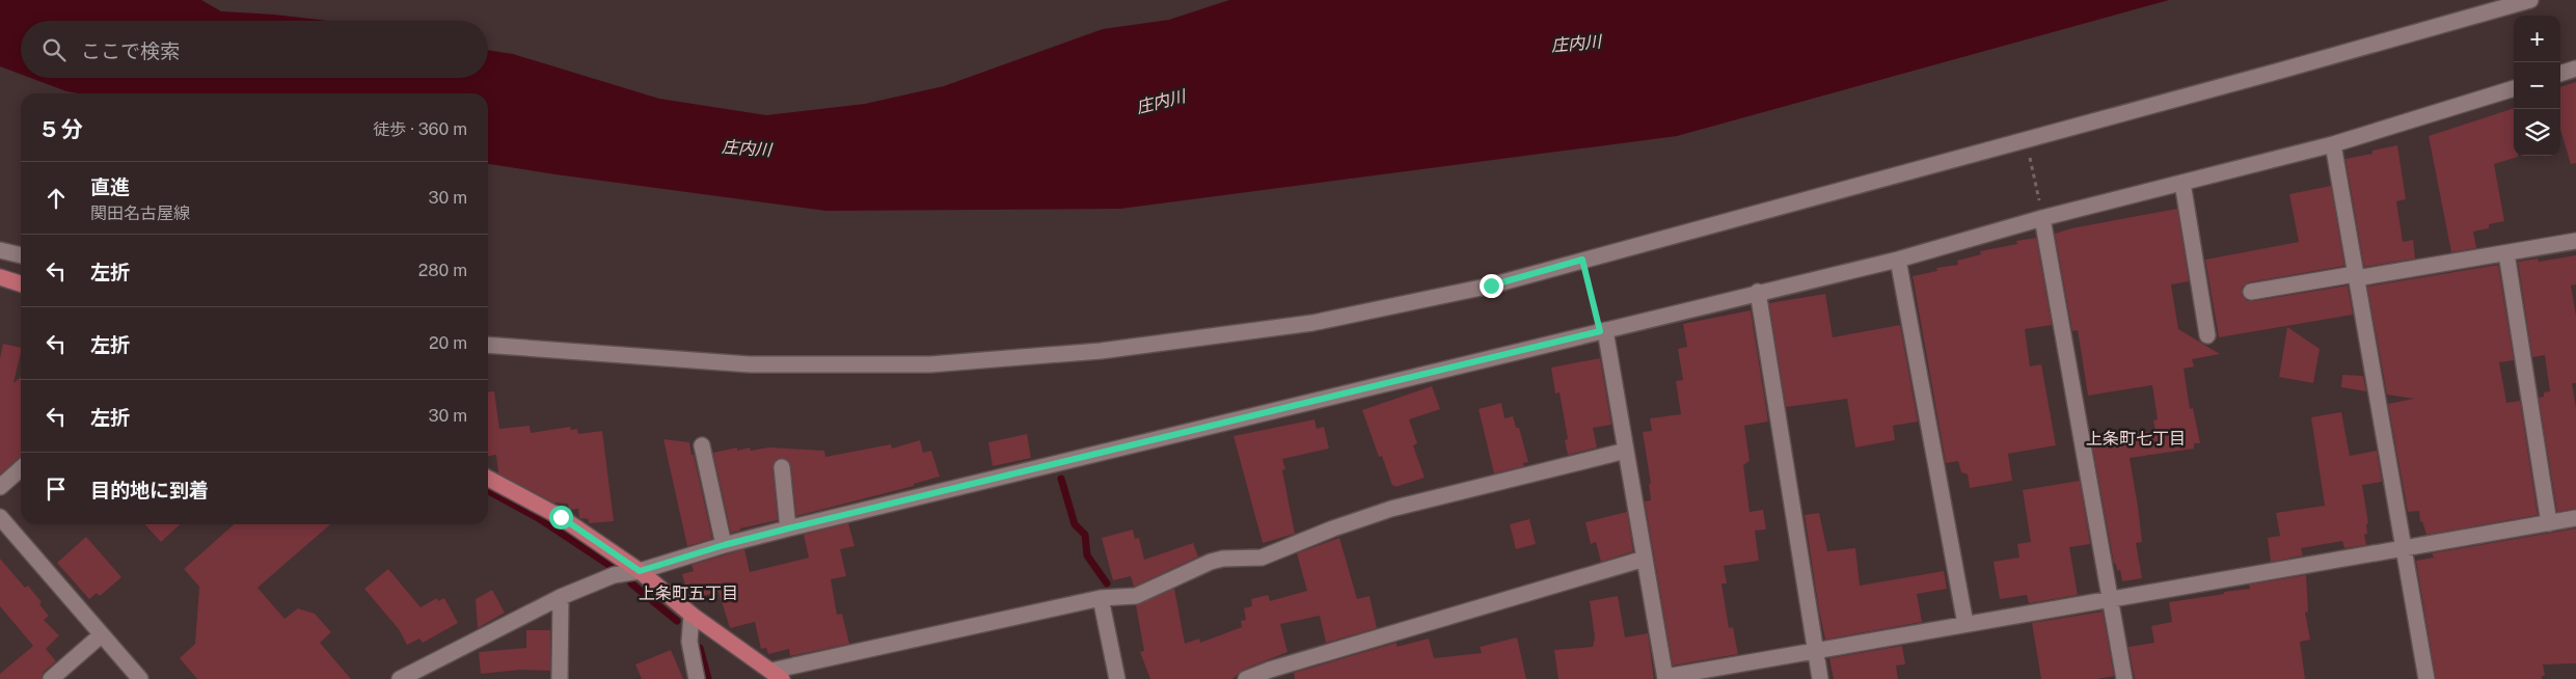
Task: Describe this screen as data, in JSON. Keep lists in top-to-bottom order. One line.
{"districts":["上条町七丁目","上条町五丁目"],"water":["庄内川"],"page":{"map_buttons":["+","−"],"search":"ここで検索","heading":["5 分","徒歩 · 360 m"],"list":[["直進","関田名古屋線","30 m"],["左折","280 m"],["左折","20 m"],["左折","30 m"],"目的地に到着"]}}
